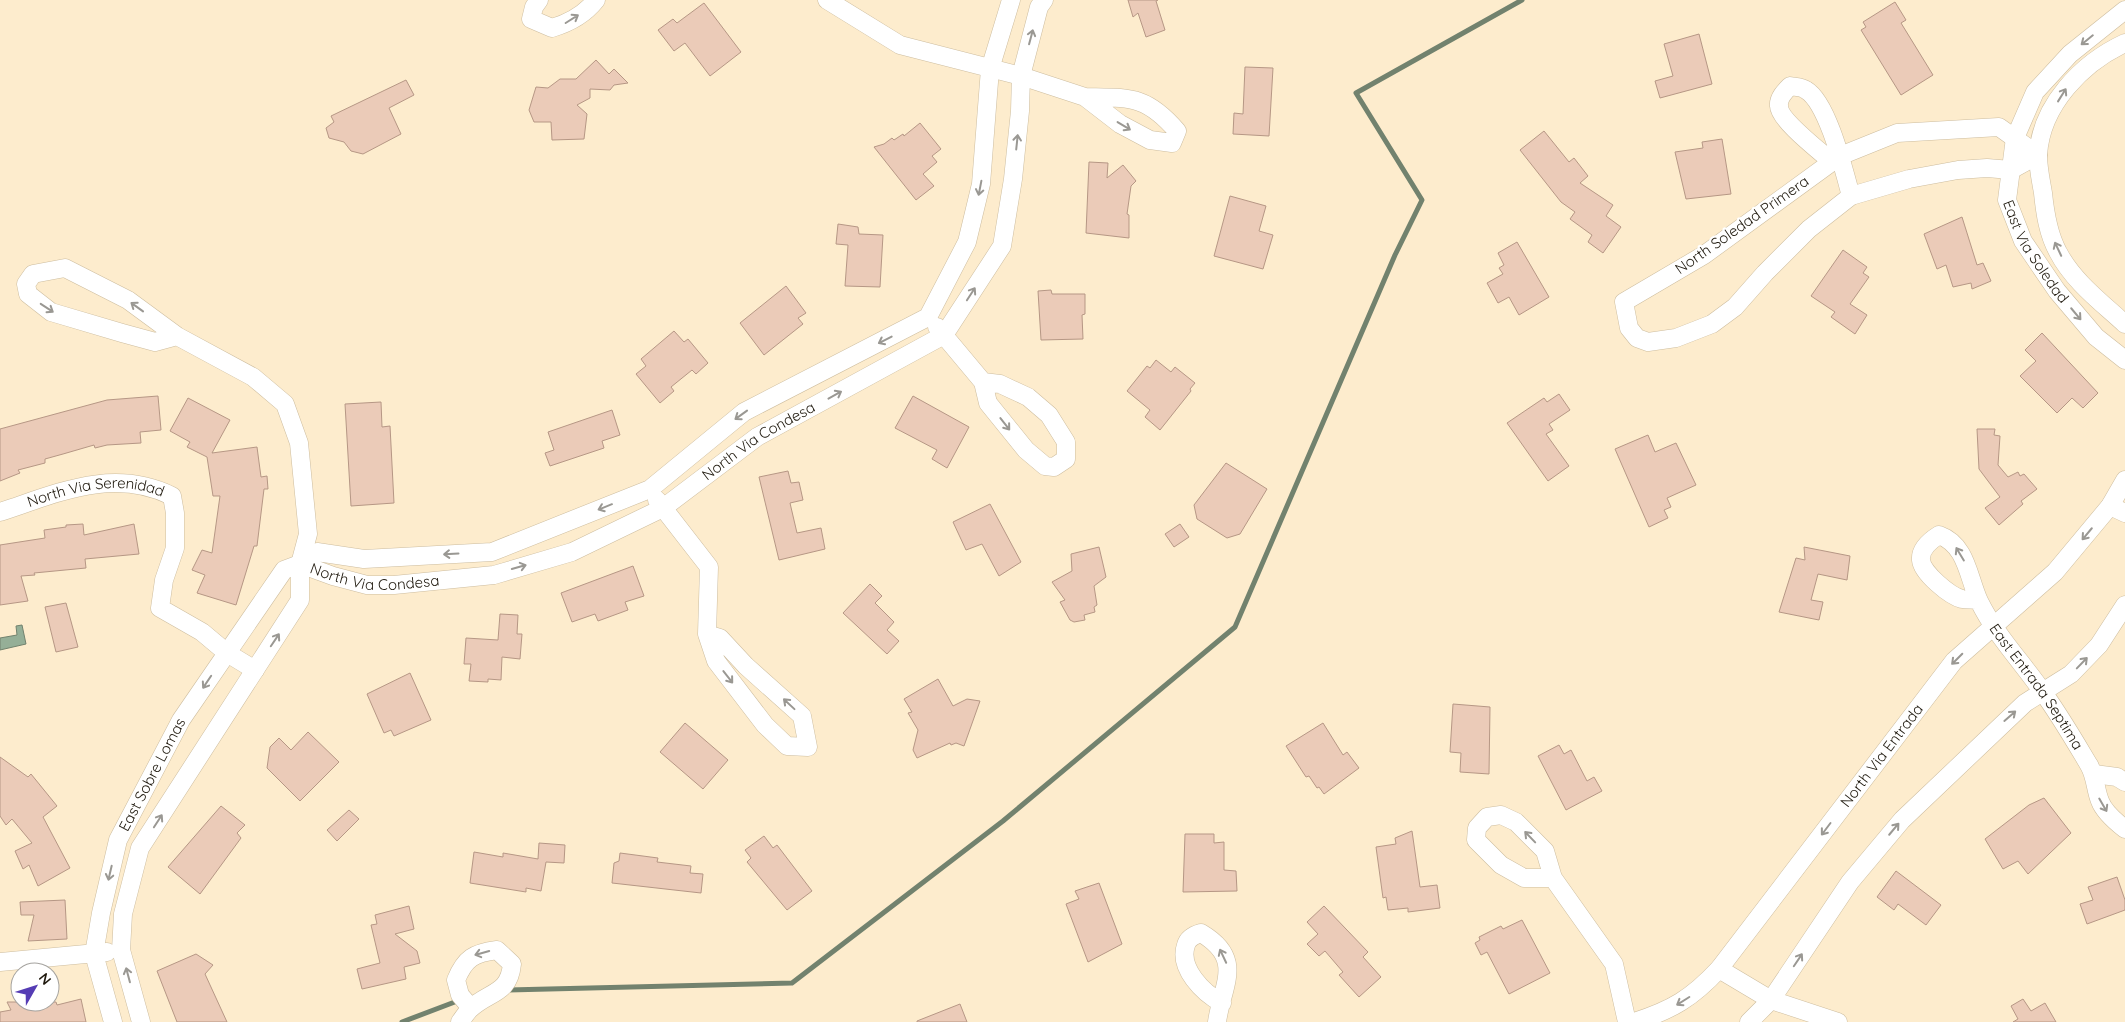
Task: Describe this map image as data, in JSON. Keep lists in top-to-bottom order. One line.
{"streets":{"street":["North Soledad Primera","East Via Soledad","North Via Condesa","North Via Serenidad","East Entrada Septima","North Via Entrada","East Sobre Lomas"]},"crossings":[["North Soledad Primera","East Via Soledad"],["North Via Condesa","East Sobre Lomas"],["North Via Serenidad","East Sobre Lomas"],["East Entrada Septima","North Via Entrada"]],"north":"top right"}
